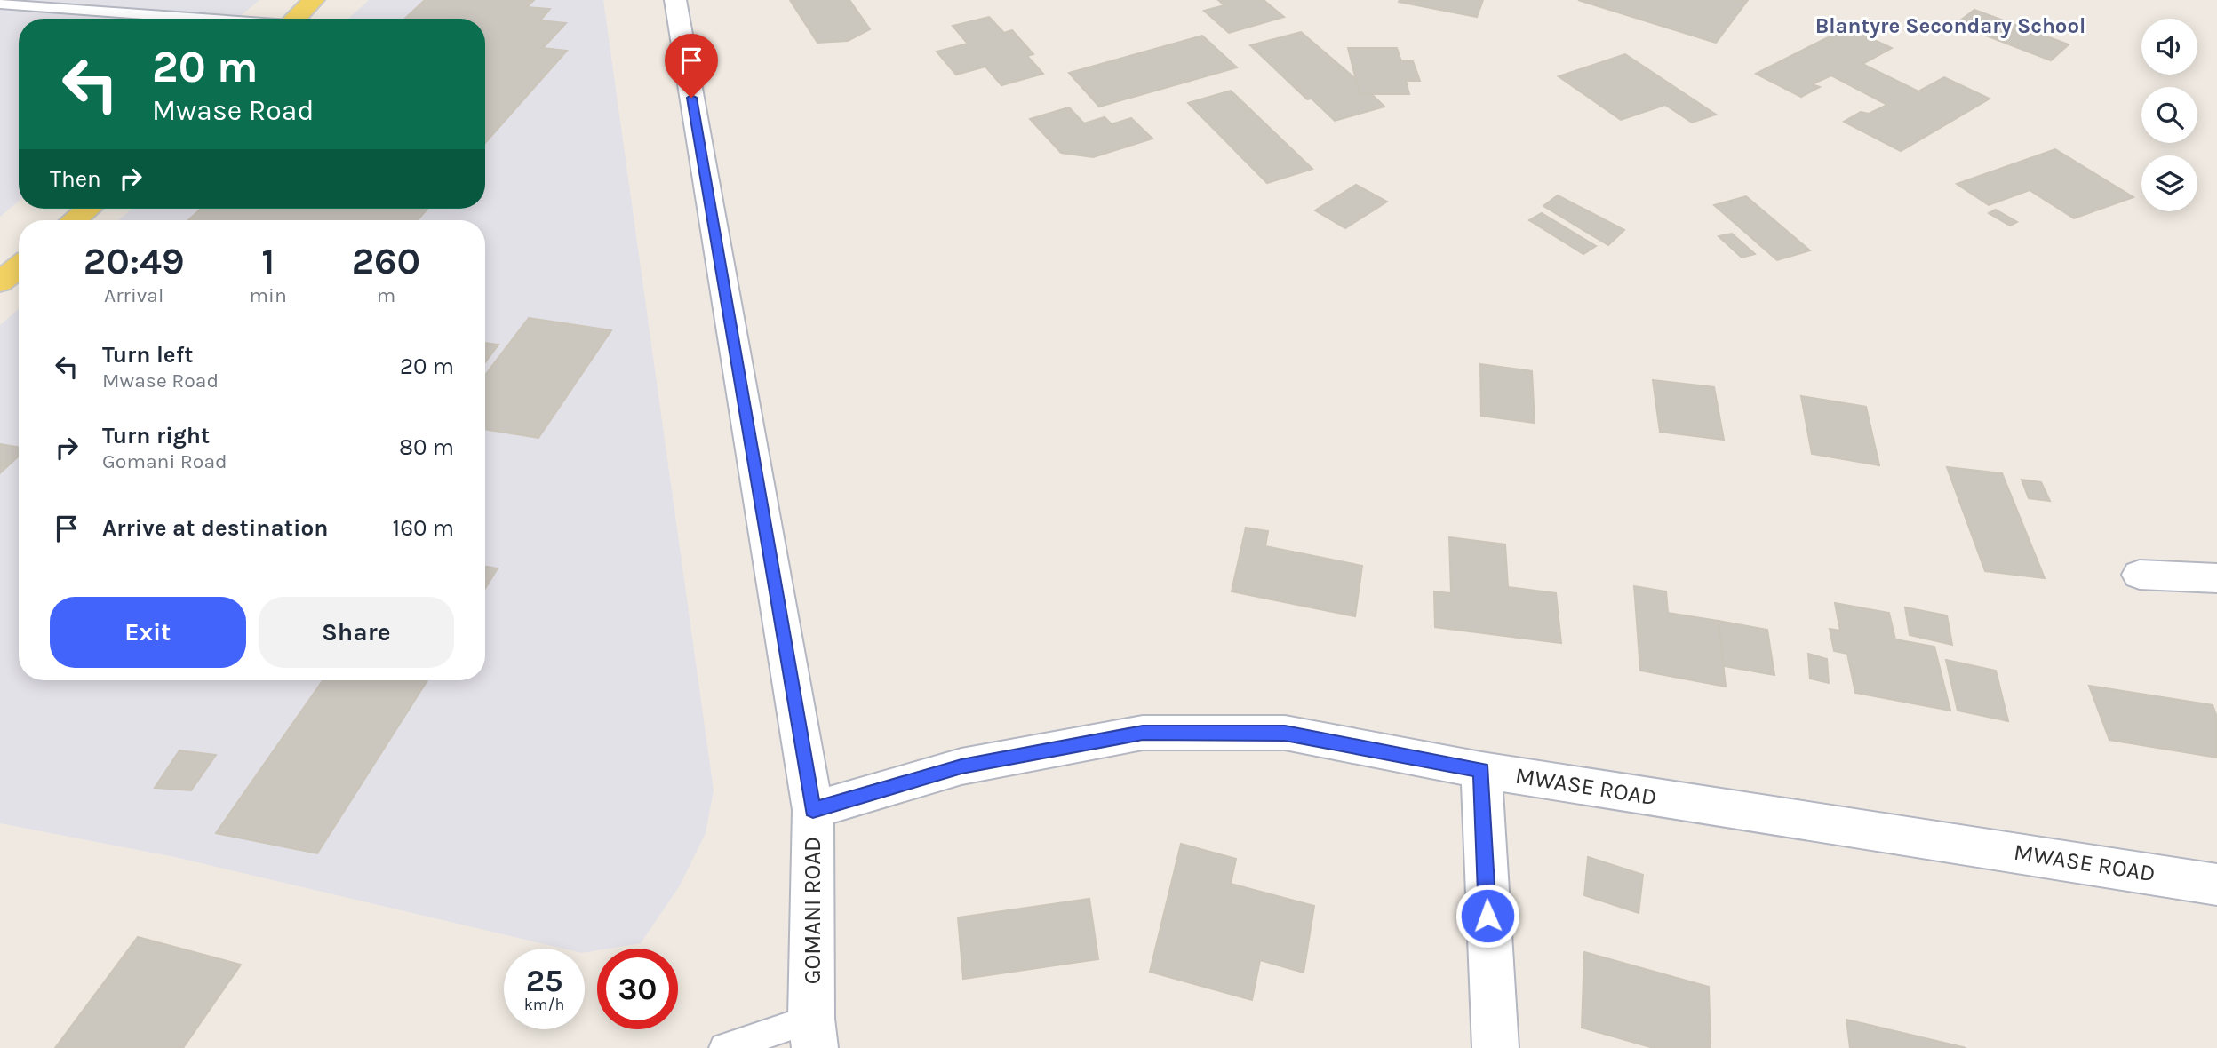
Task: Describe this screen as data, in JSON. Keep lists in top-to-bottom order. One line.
{"streets":{"street":["MWASE ROAD","GOMANI ROAD"]},"crossings":[["MWASE ROAD","GOMANI ROAD"]],"districts":["Blantyre Secondary School"],"page":{"turn":["20 m","Mwase Road"],"then":"Then","eta":["20:49","Arrival","1","min","260","m"],"list":[{"name":"Turn left","note":"Mwase Road","value":"20 m"},{"name":"Turn right","note":"Gomani Road","value":"80 m"},{"name":"Arrive at destination","value":"160 m"}],"buttons":["Exit","Share"],"speed":"25 km/h","limit":"30"}}
